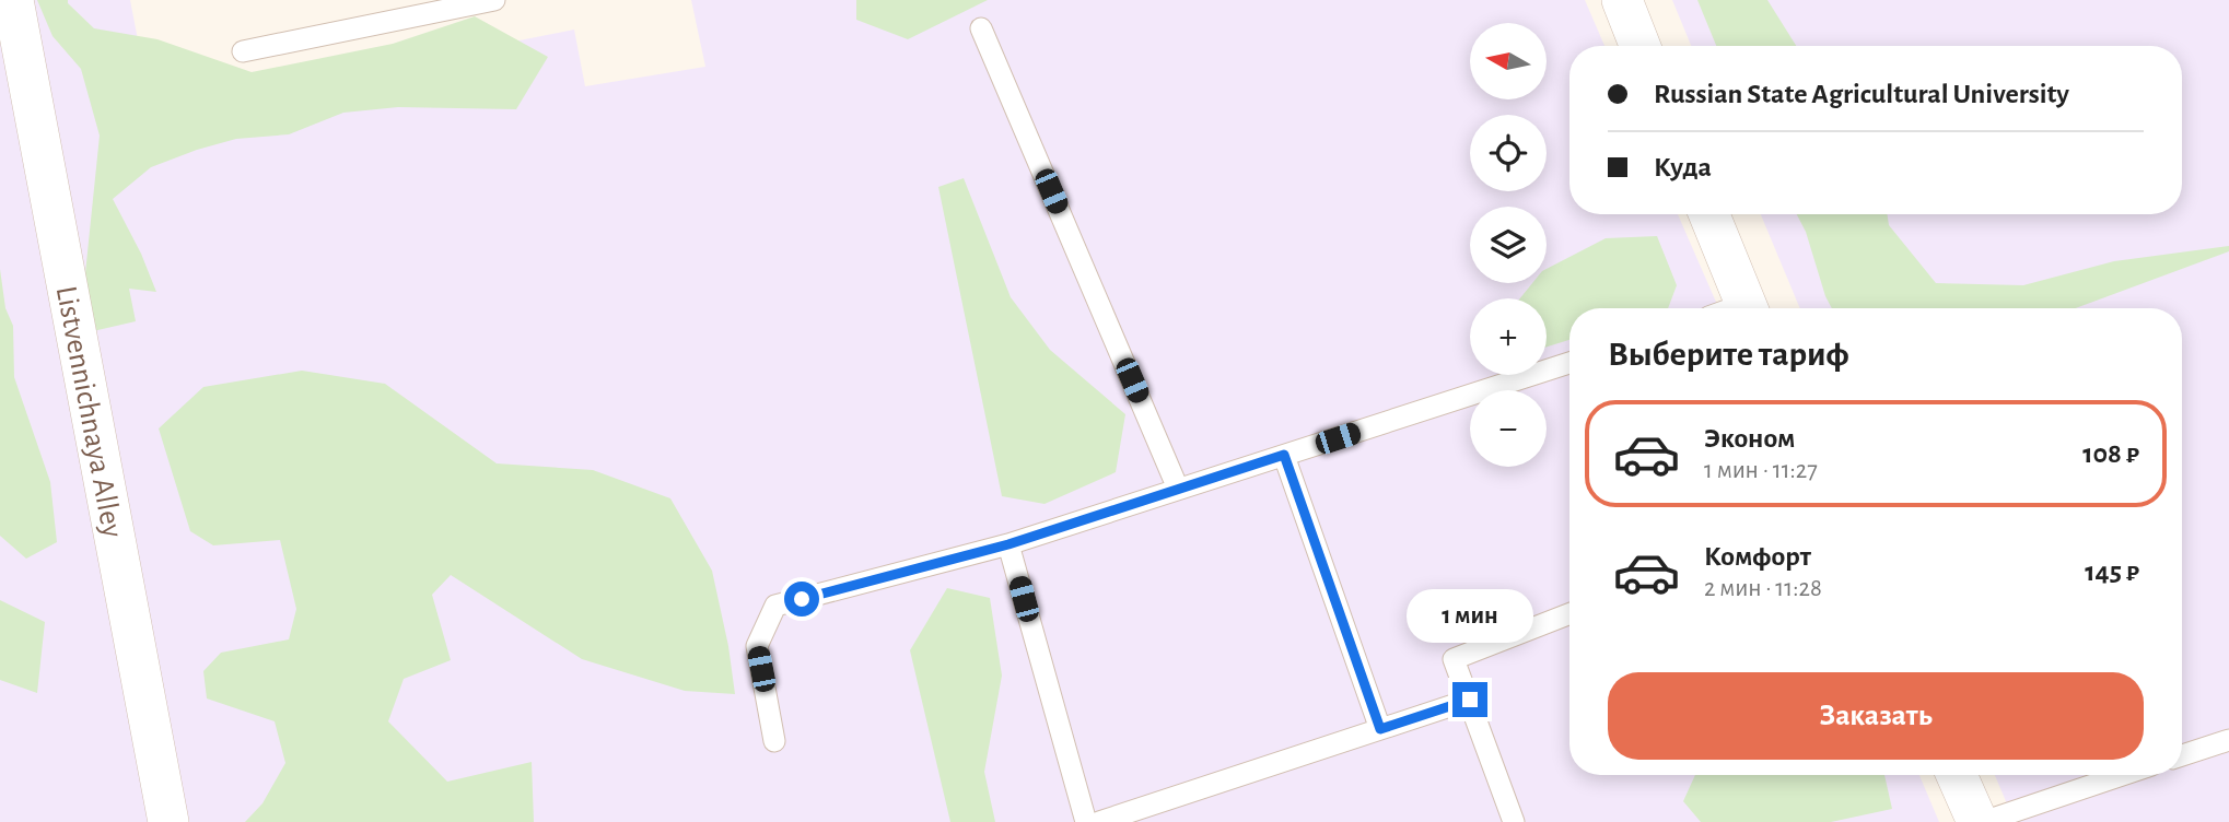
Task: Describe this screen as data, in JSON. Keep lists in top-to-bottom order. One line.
{"streets":{"street":["Listvennichnaya Alley"]},"north":"left","page":{"map_buttons":["+","−"],"banner":["Russian State Agricultural University","Куда"],"heading":"Выберите тариф","list":[{"name":"Эконом","note":"1 мин · 11:27","value":"108 ₽"},{"name":"Комфорт","note":"2 мин · 11:28","value":"145 ₽"}],"bubble":"1 мин","buttons":"Заказать"}}
